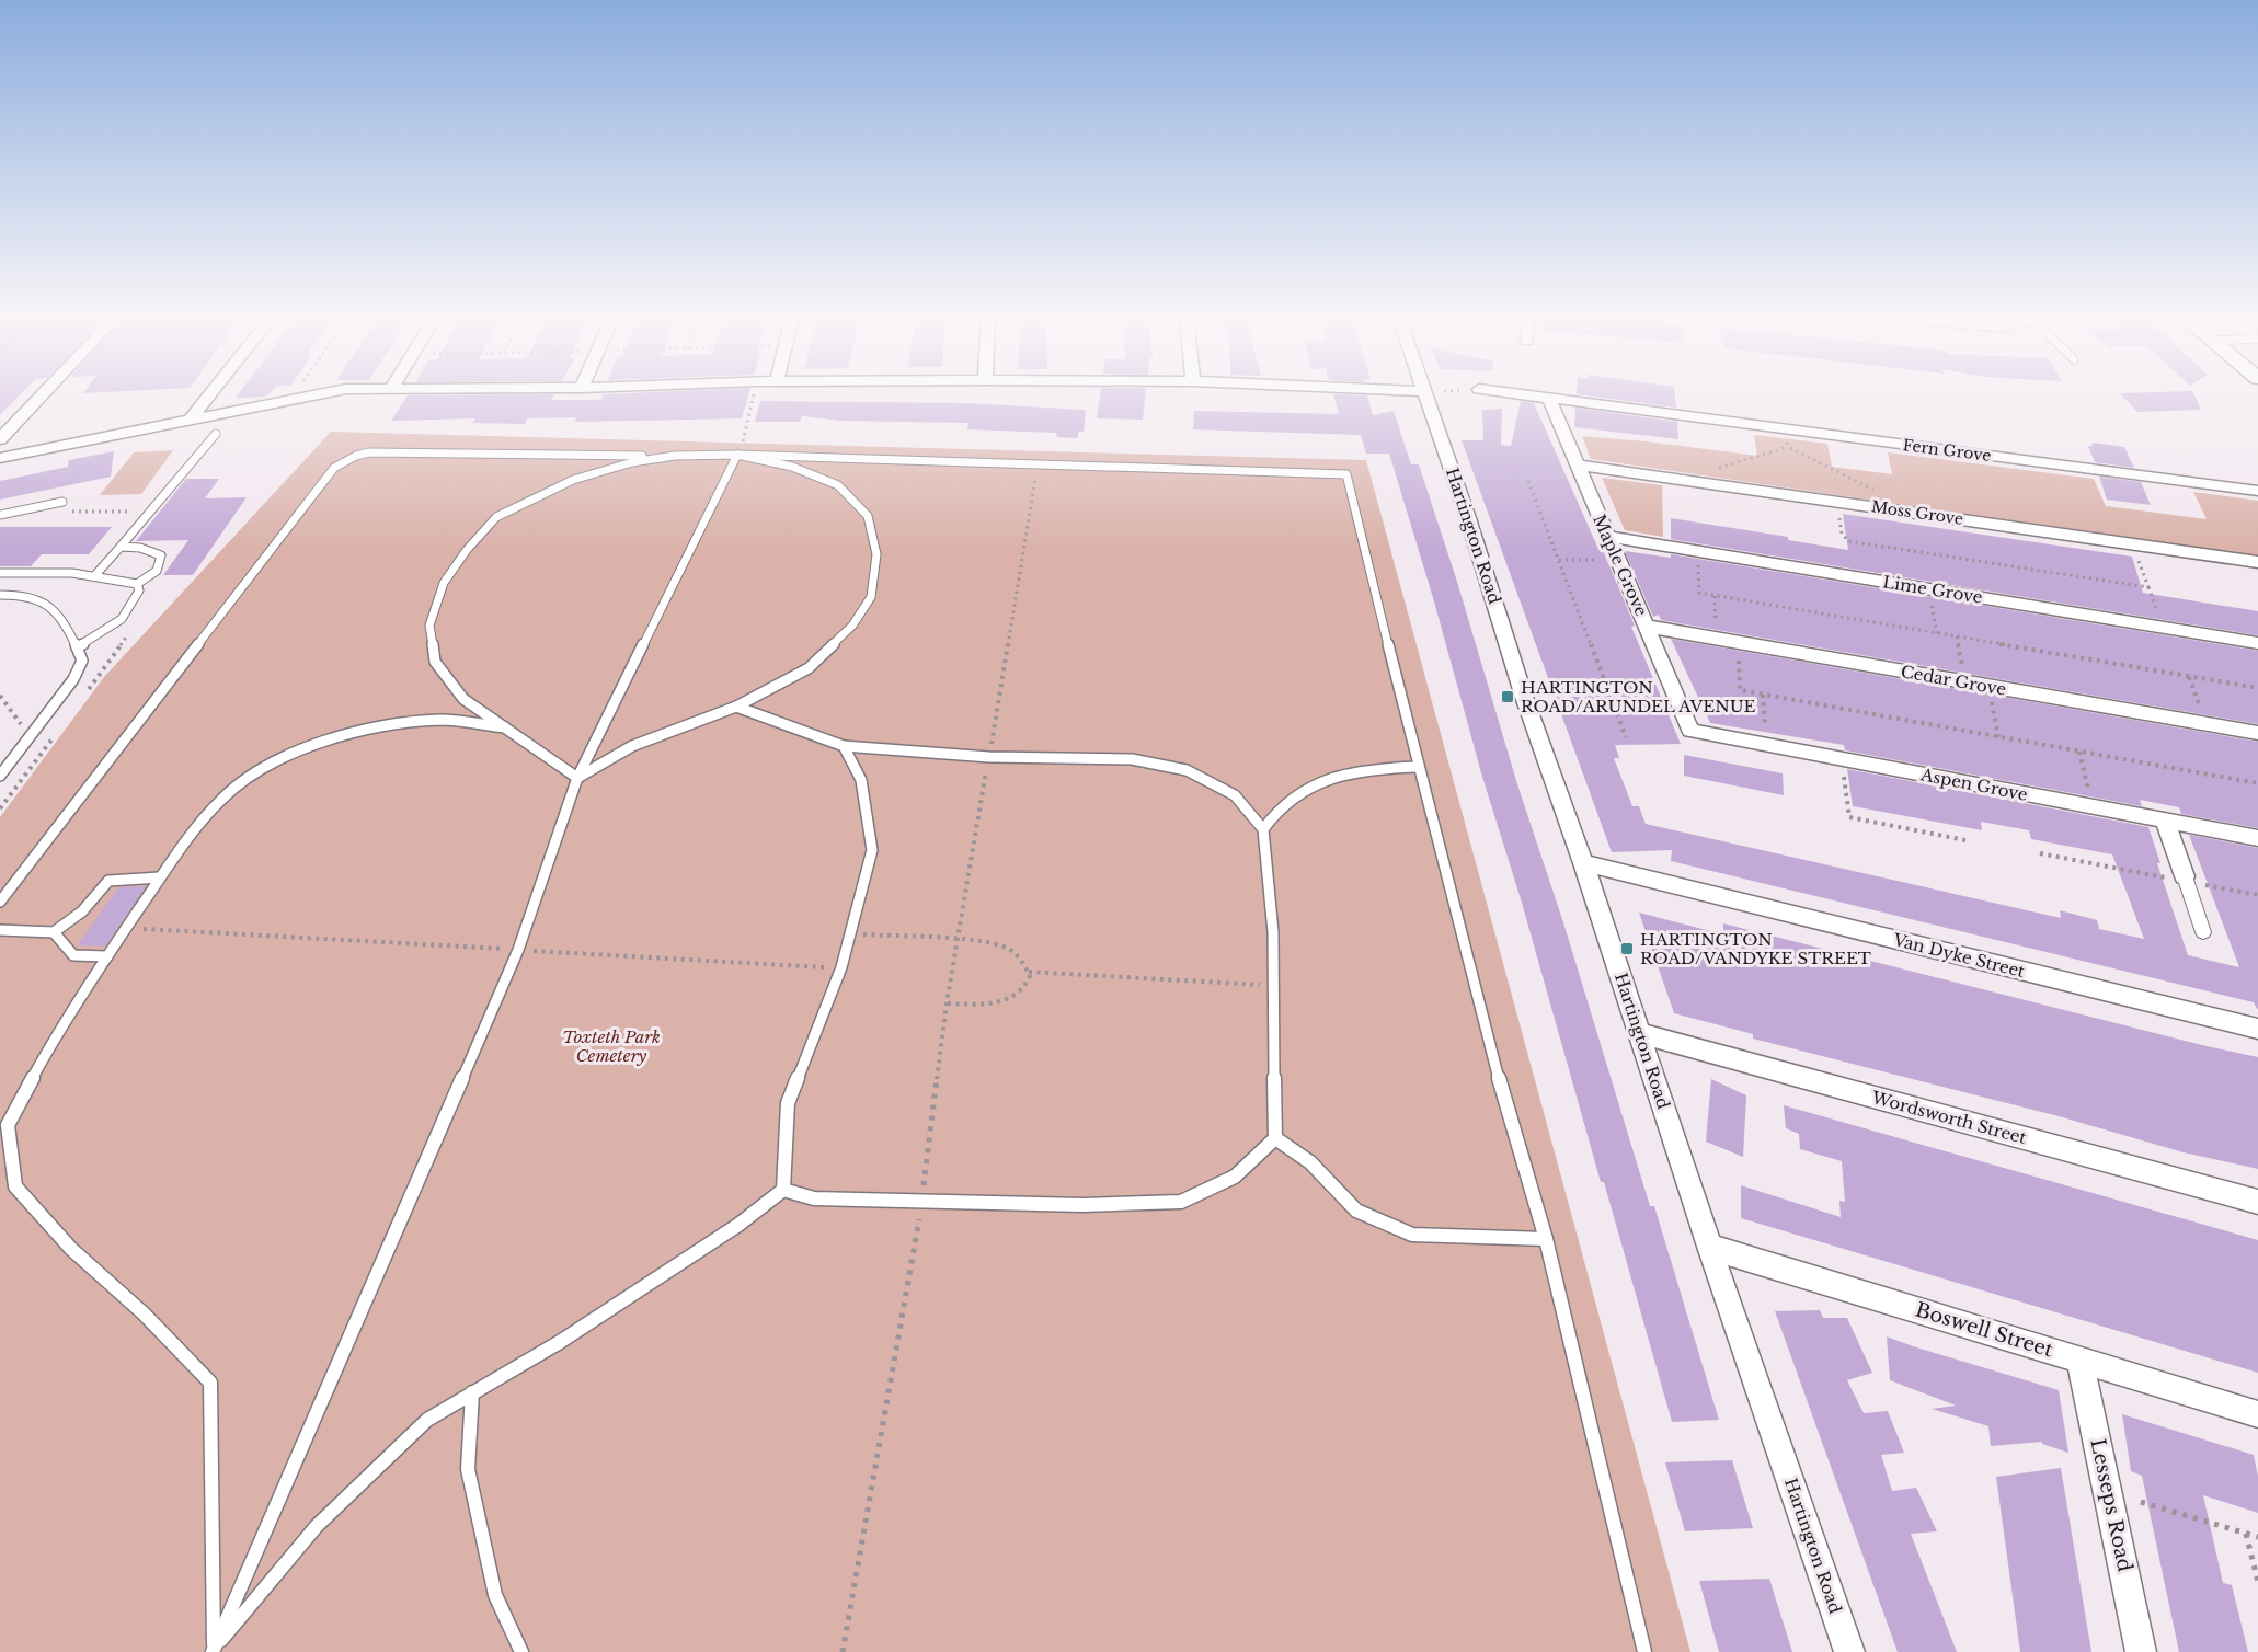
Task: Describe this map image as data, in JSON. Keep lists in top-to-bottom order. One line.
{"streets":{"street":["Fern Grove","Moss Grove","Hartington Road","Maple Grove","Lime Grove","Cedar Grove","Aspen Grove","Van Dyke Street","Wordsworth Street","Boswell Street","Lesseps Road"]},"crossings":[["Fern Grove","Maple Grove"],["Moss Grove","Maple Grove"],["Hartington Road","Van Dyke Street"],["Hartington Road","Wordsworth Street"],["Hartington Road","Boswell Street"],["Maple Grove","Lime Grove"],["Maple Grove","Cedar Grove"],["Maple Grove","Aspen Grove"],["Boswell Street","Lesseps Road"]],"parks":["Toxteth Park Cemetery"],"places":{"transit":["HARTINGTON ROAD/ARUNDEL AVENUE","HARTINGTON ROAD/VANDYKE STREET"]}}
